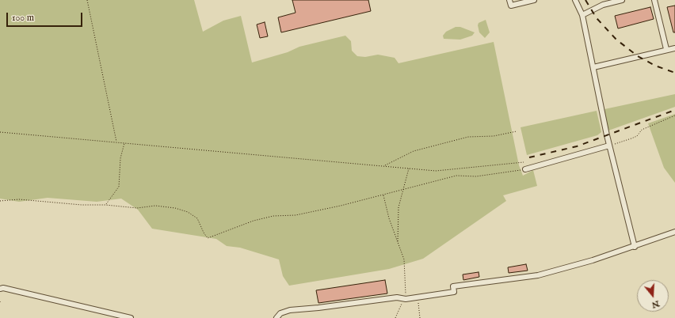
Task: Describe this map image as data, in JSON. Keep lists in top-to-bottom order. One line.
{"scale_bar":"100 m","north":"bottom"}
